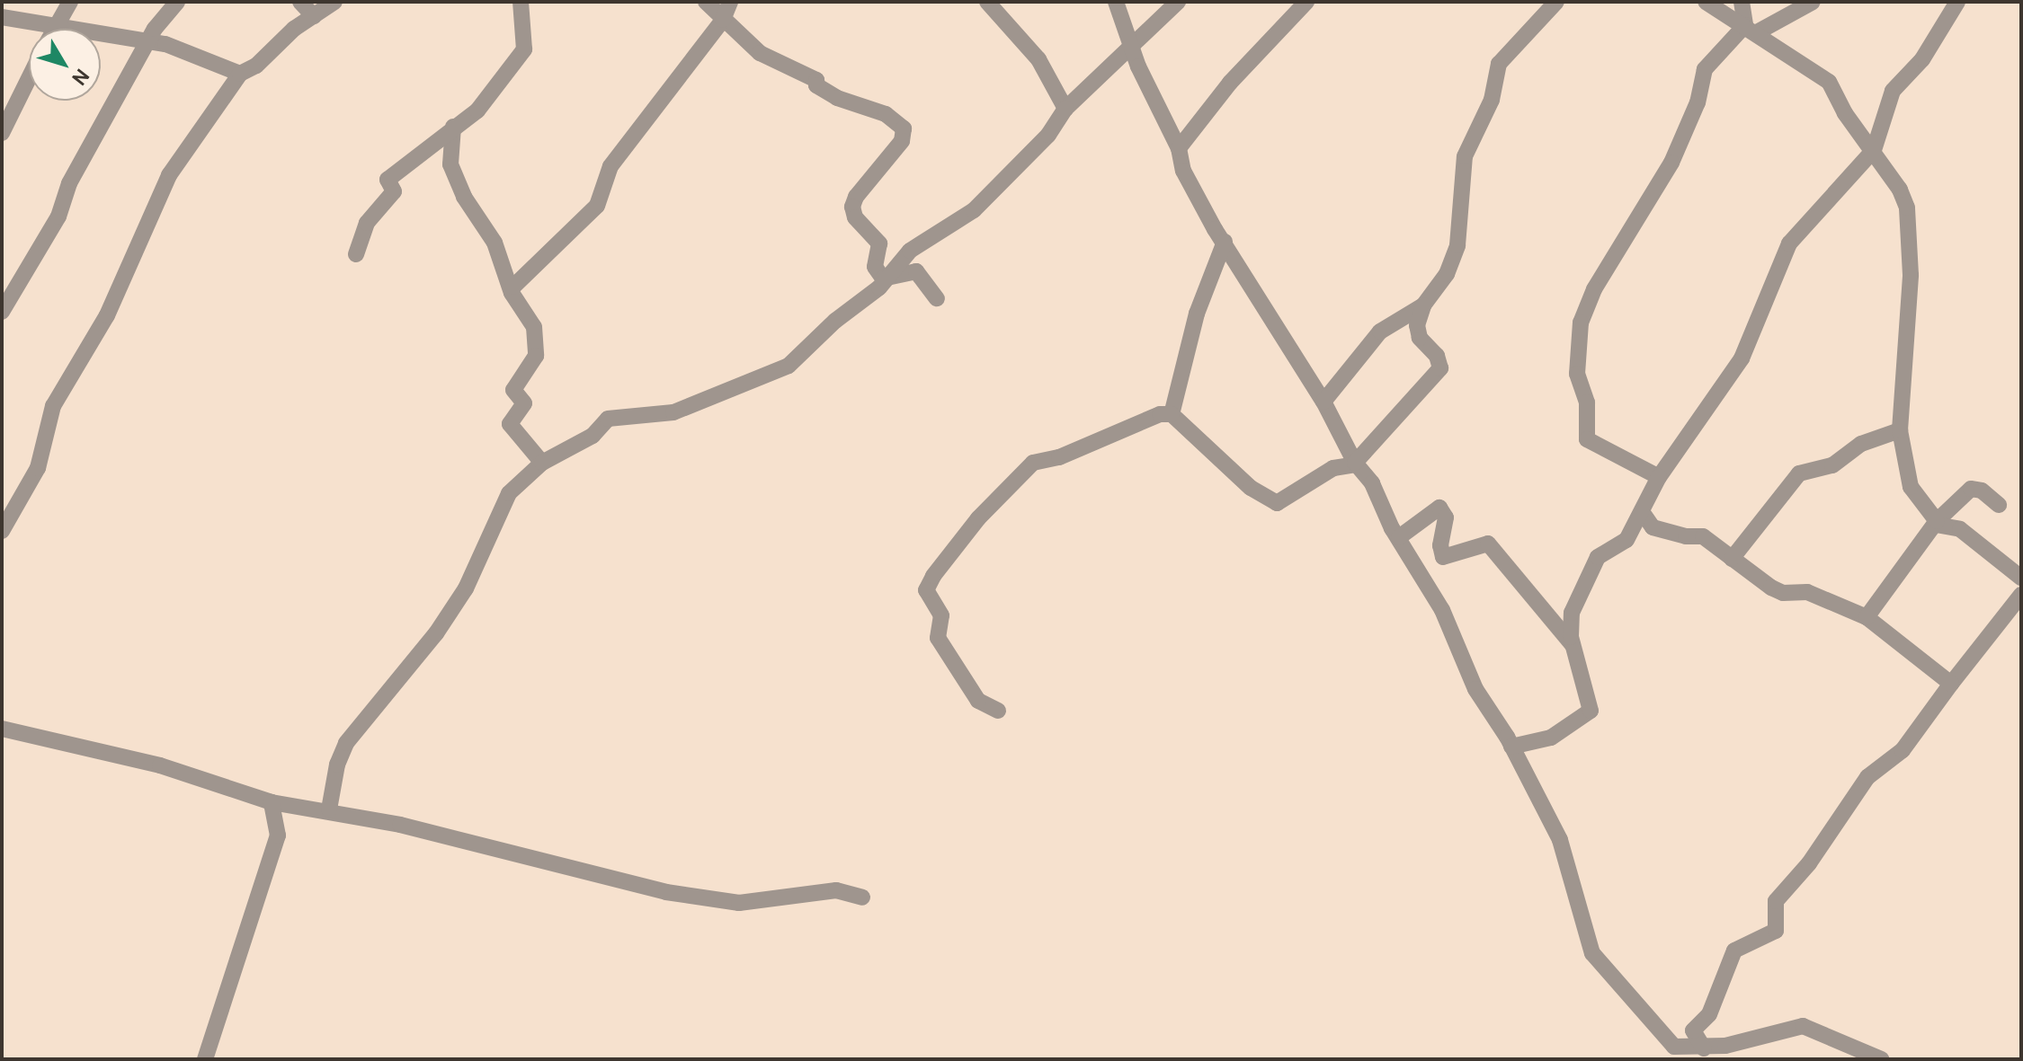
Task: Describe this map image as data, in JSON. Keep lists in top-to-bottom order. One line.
{"north":"bottom right"}
